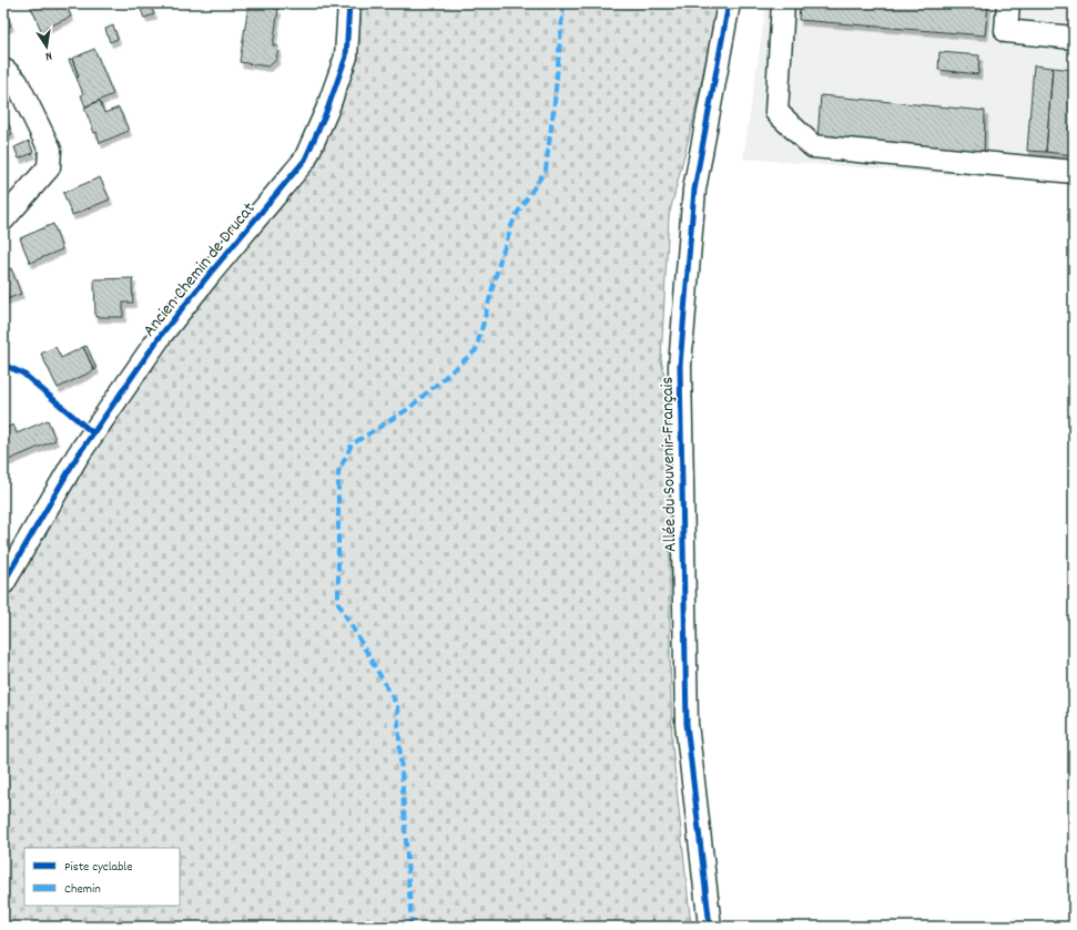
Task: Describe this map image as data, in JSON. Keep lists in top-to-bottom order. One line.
{"streets":{"street":["Ancien Chemin de Drucat","Allée du Souvenir Français"]},"legend":["Piste cyclable","Chemin"],"north":"bottom"}
